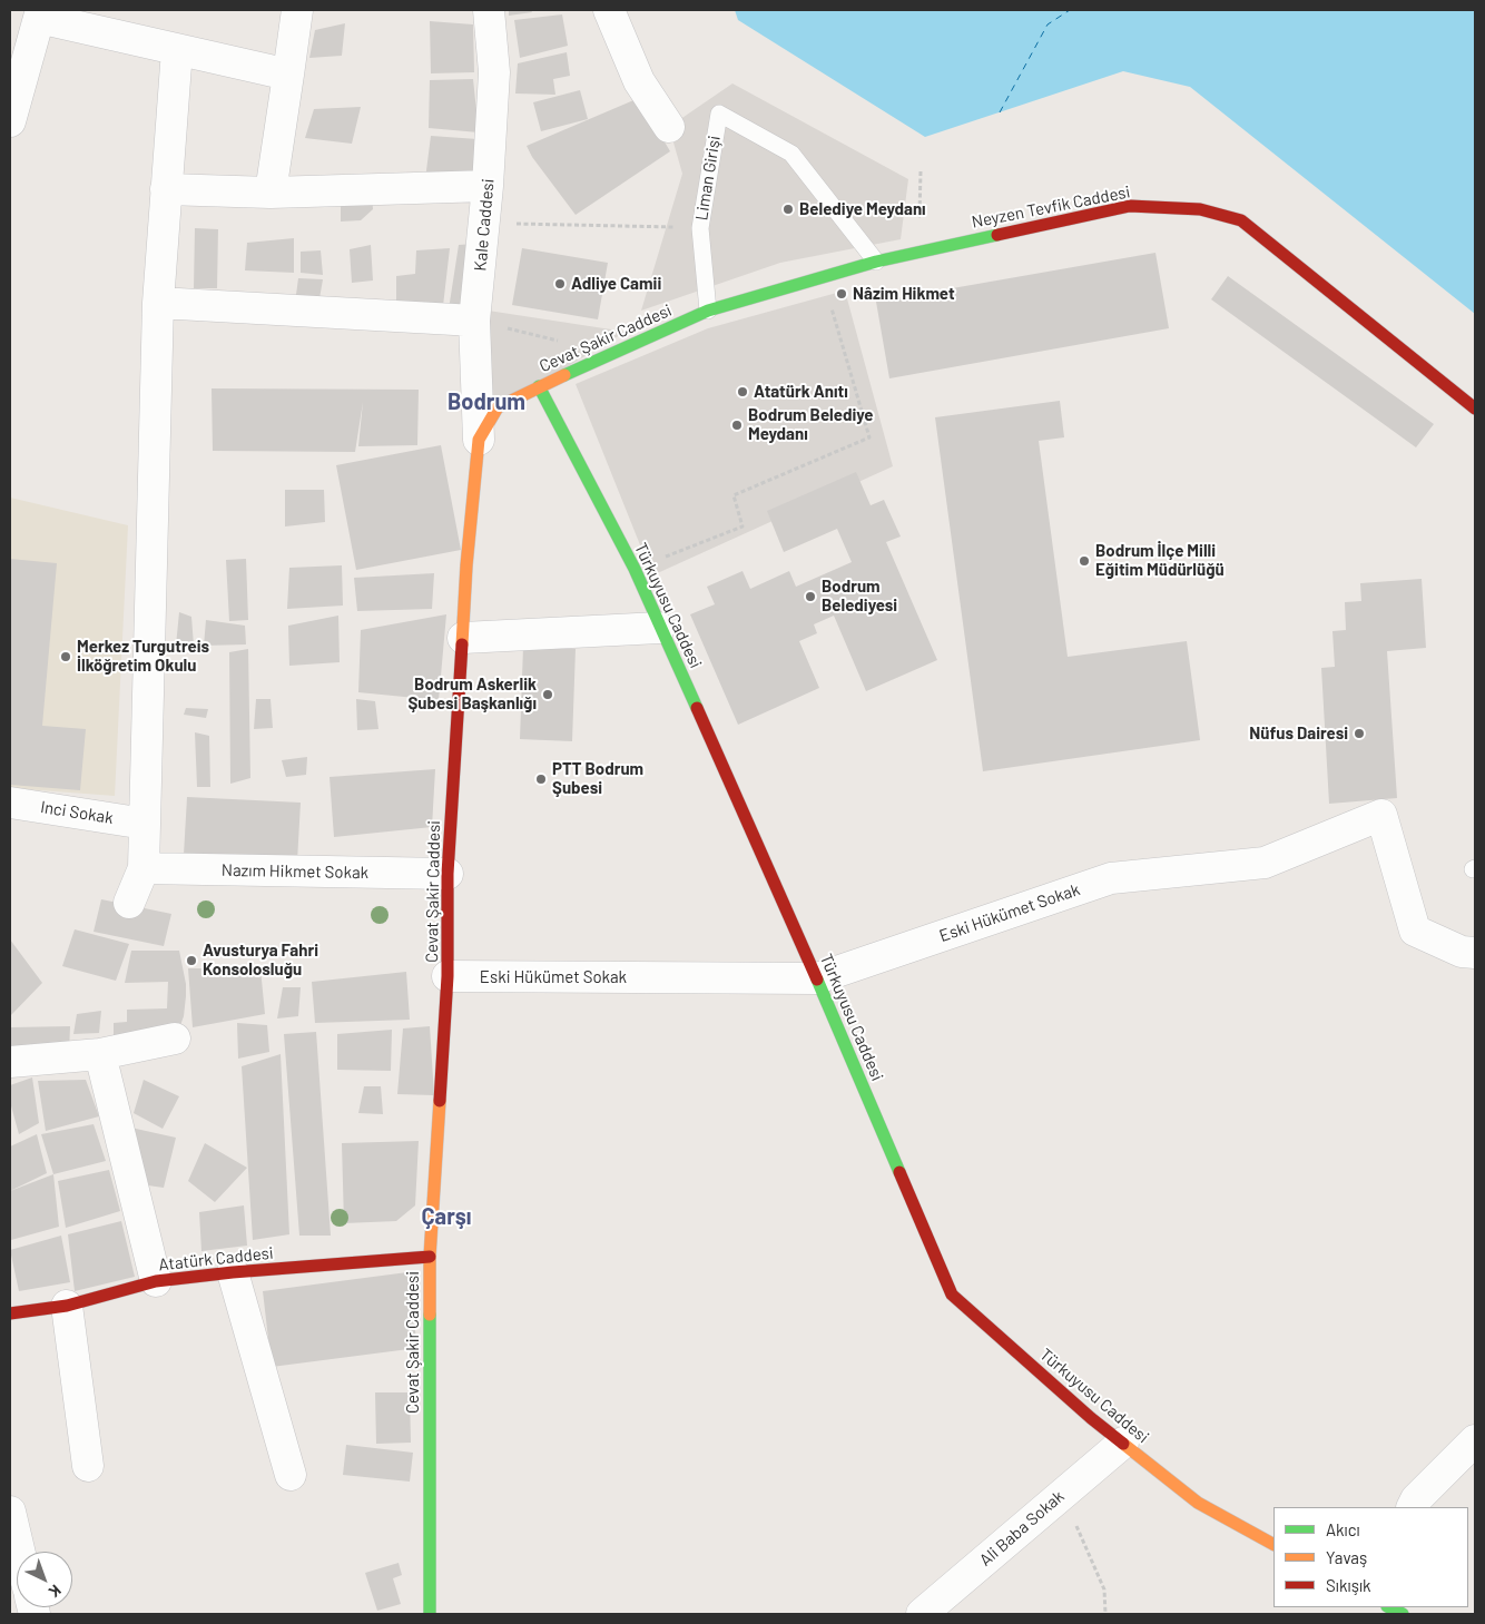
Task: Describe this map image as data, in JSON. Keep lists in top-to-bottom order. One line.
{"streets":{"main road":["Neyzen Tevfik Caddesi","Cevat Şakir Caddesi","Türkuyusu Caddesi","Atatürk Caddesi"],"street":["Kale Caddesi","Inci Sokak","Nazım Hikmet Sokak","Eski Hükümet Sokak","Ali Baba Sokak"],"lane":["Liman Girişi"]},"crossings":[["Liman Girişi","Neyzen Tevfik Caddesi"],["Liman Girişi","Cevat Şakir Caddesi"],["Neyzen Tevfik Caddesi","Cevat Şakir Caddesi"],["Kale Caddesi","Cevat Şakir Caddesi"],["Cevat Şakir Caddesi","Türkuyusu Caddesi"],["Cevat Şakir Caddesi","Nazım Hikmet Sokak"],["Cevat Şakir Caddesi","Eski Hükümet Sokak"],["Cevat Şakir Caddesi","Atatürk Caddesi"],["Türkuyusu Caddesi","Eski Hükümet Sokak"],["Türkuyusu Caddesi","Ali Baba Sokak"]],"districts":["Bodrum","Çarşı"],"places":["Belediye Meydanı","Adliye Camii","Nâzim Hikmet","Atatürk Anıtı","Bodrum Belediye Meydanı","Bodrum İlçe Milli Eğitim Müdürlüğü","Bodrum Belediyesi","Merkez Turgutreis İlköğretim Okulu","Bodrum Askerlik Şubesi Başkanlığı","Nüfus Dairesi","PTT Bodrum Şubesi","Avusturya Fahri Konsolosluğu"],"legend":["Akıcı","Yavaş","Sıkışık"],"north":"bottom right"}
